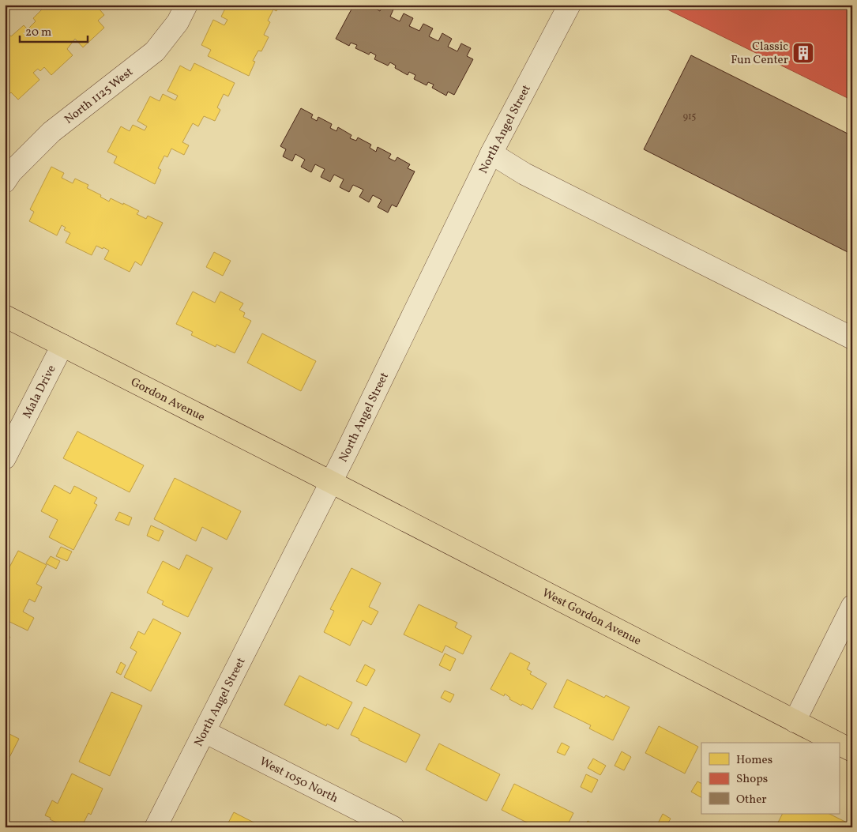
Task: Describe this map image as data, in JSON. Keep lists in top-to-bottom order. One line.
{"streets":{"main road":["Gordon Avenue","West Gordon Avenue"],"street":["North 1125 West","North Angel Street","Mala Drive","West 1050 North"]},"crossings":[["North Angel Street","Gordon Avenue"],["North Angel Street","West Gordon Avenue"],["North Angel Street","West 1050 North"],["Mala Drive","Gordon Avenue"],["Gordon Avenue","West Gordon Avenue"]],"places":{"building":["Classic Fun Center"]},"house_numbers":["915"],"legend":["Homes","Shops","Other"],"scale_bar":"20 m"}
